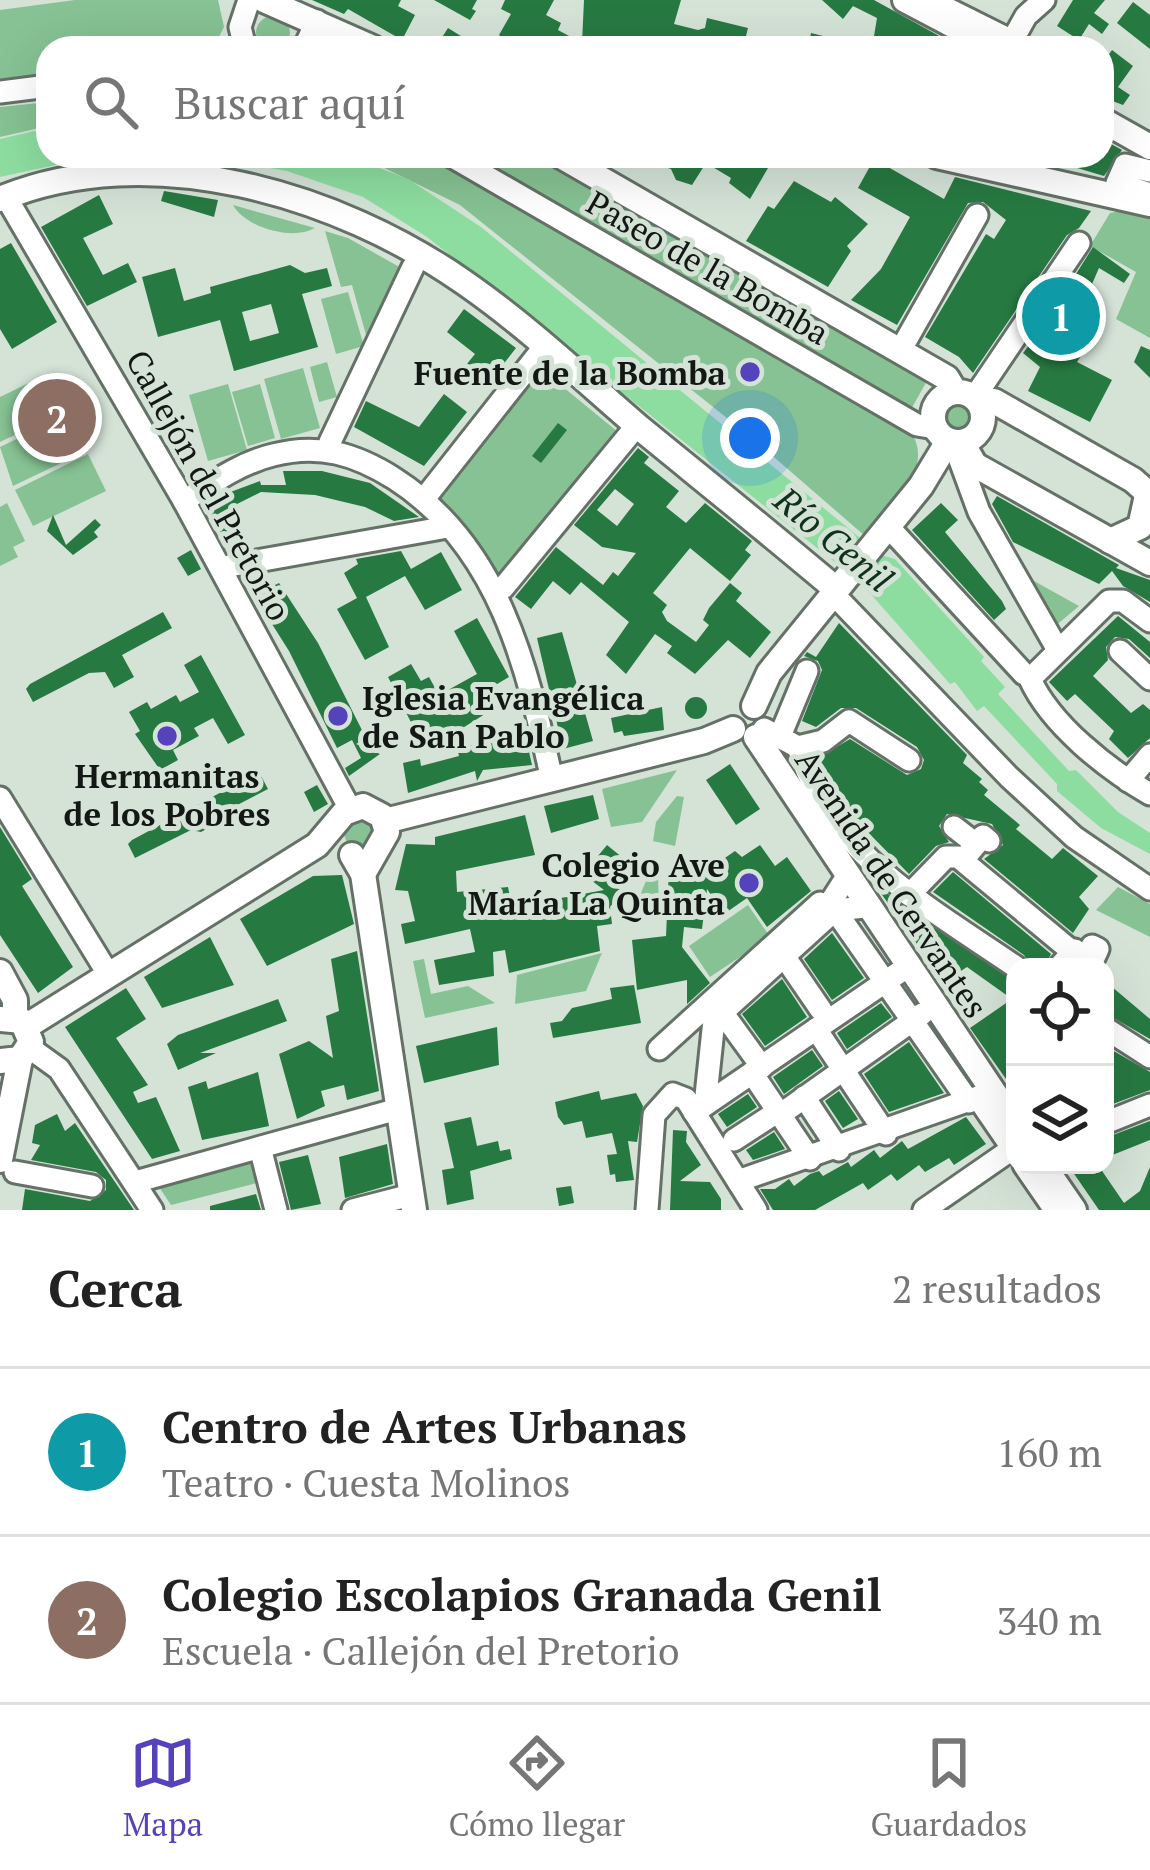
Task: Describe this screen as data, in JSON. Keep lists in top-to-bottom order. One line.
{"streets":{"main road":["Paseo de la Bomba","Avenida de Cervantes"],"street":["Callejón del Pretorio"]},"water":["Río Genil"],"places":["Fuente de la Bomba","Iglesia Evangélica de San Pablo","Hermanitas de los Pobres","Colegio Ave María La Quinta"],"page":{"search":"Buscar aquí","pins":["1","2"],"heading":["Cerca","2 resultados"],"list":[{"mark":"1","name":"Centro de Artes Urbanas","note":"Teatro · Cuesta Molinos","value":"160 m"},{"mark":"2","name":"Colegio Escolapios Granada Genil","note":"Escuela · Callejón del Pretorio","value":"340 m"}],"nav":["Mapa","Cómo llegar","Guardados"]}}
